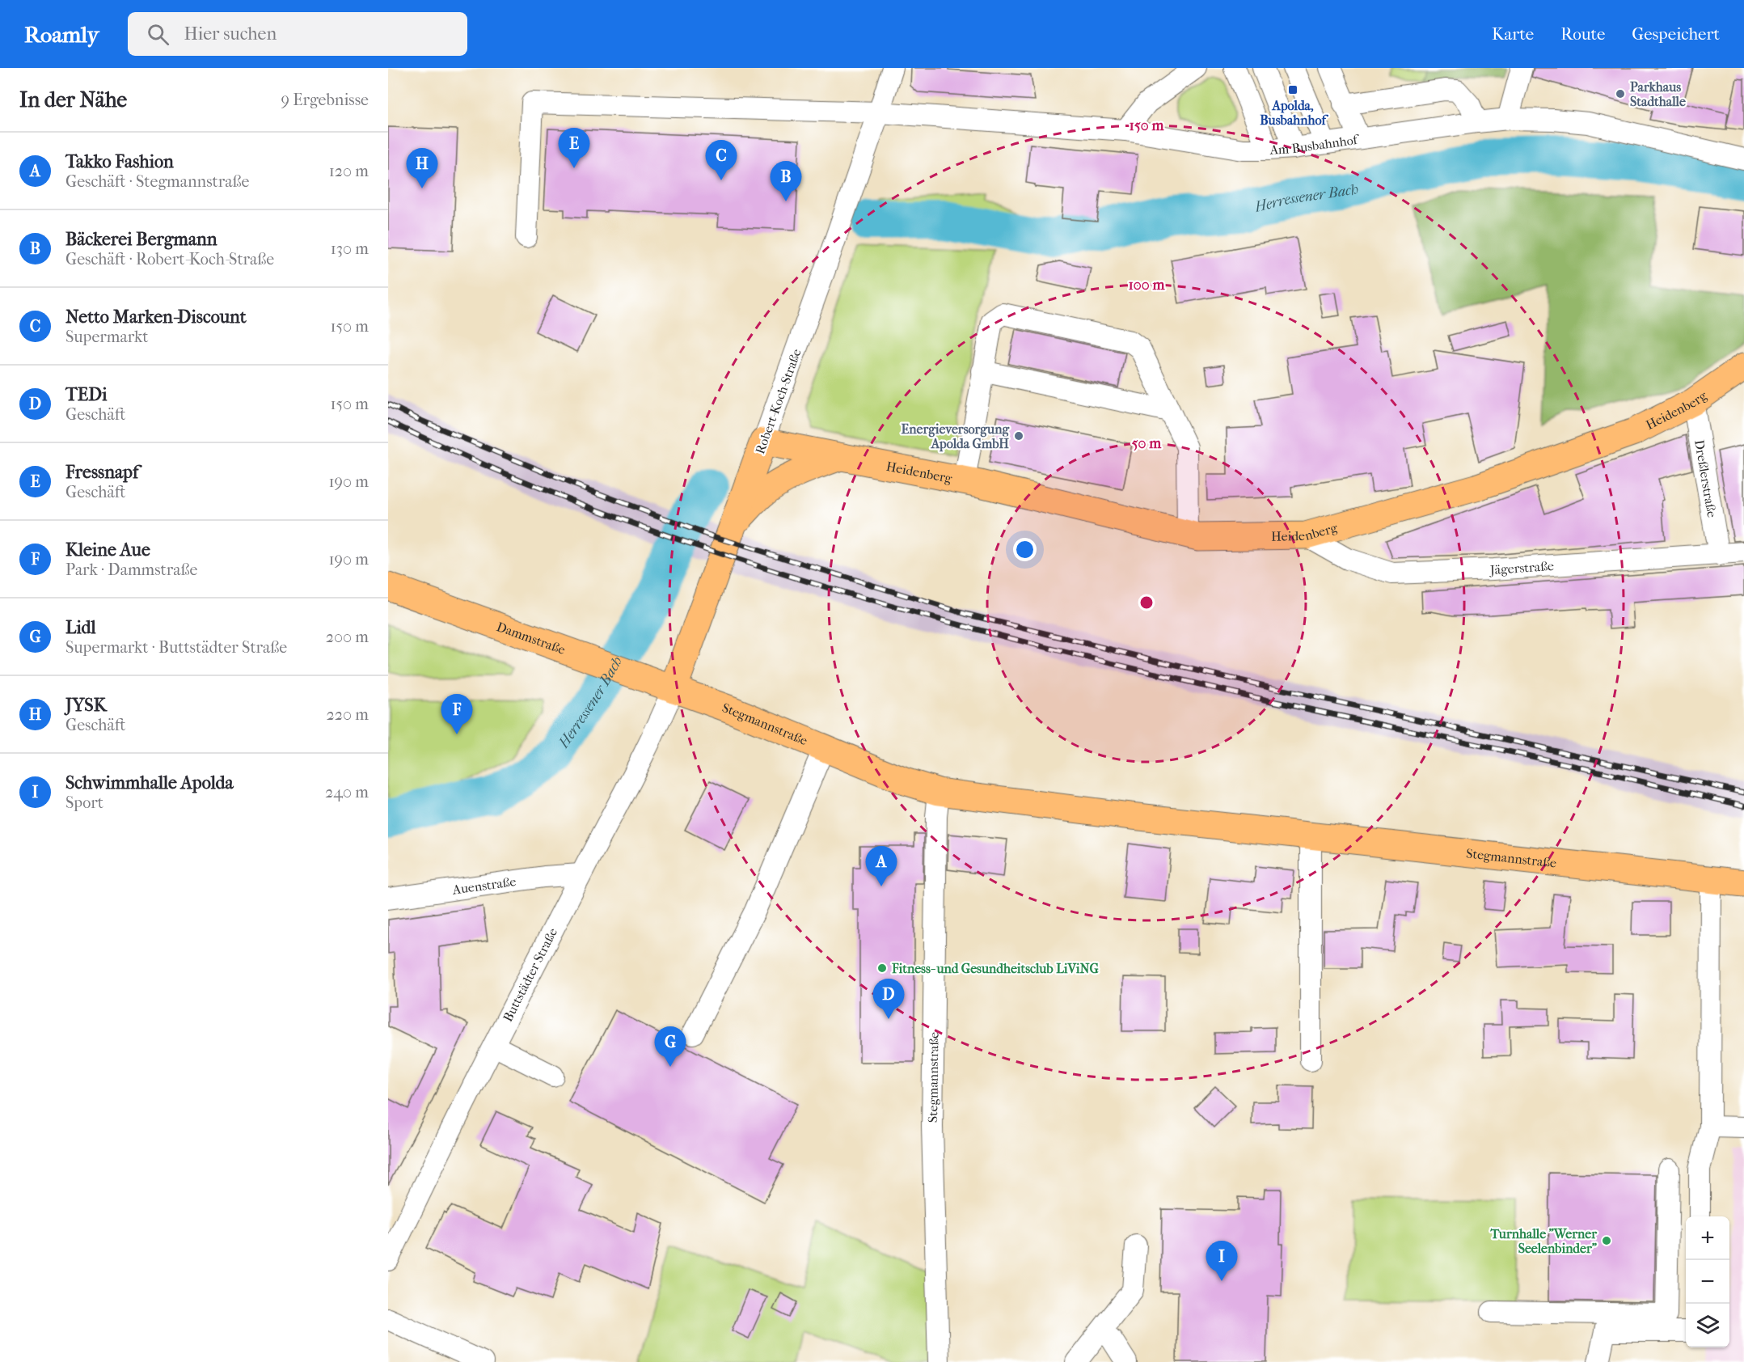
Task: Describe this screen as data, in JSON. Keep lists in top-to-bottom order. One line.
{"streets":{"main road":["Robert-Koch-Straße","Heidenberg","Dammstraße","Stegmannstraße"],"street":["Am Busbahnhof","Dreßlerstraße","Jägerstraße","Auenstraße","Buttstädter Straße"]},"crossings":[["Am Busbahnhof","Robert-Koch-Straße"],["Robert-Koch-Straße","Heidenberg"],["Robert-Koch-Straße","Dammstraße"],["Robert-Koch-Straße","Stegmannstraße"],["Robert-Koch-Straße","Buttstädter Straße"],["Heidenberg","Dreßlerstraße"],["Heidenberg","Jägerstraße"],["Dreßlerstraße","Jägerstraße"],["Dammstraße","Stegmannstraße"],["Dammstraße","Buttstädter Straße"],["Stegmannstraße","Buttstädter Straße"],["Auenstraße","Buttstädter Straße"]],"water":["Herressener Bach"],"places":{"transit":["Apolda, Busbahnhof"],"other":["Parkhaus Stadthalle","Energieversorgung Apolda GmbH","Fitness- und Gesundheitsclub LiViNG","Turnhalle \"Werner Seelenbinder\""]},"page":{"header":"Roamly","search":"Hier suchen","nav":["Karte","Route","Gespeichert"],"heading":["In der Nähe","9 Ergebnisse"],"pins":["E","C","H","B","F","A","D","G","I"],"list":[{"mark":"A","name":"Takko Fashion","note":"Geschäft · Stegmannstraße","value":"120 m"},{"mark":"B","name":"Bäckerei Bergmann","note":"Geschäft · Robert-Koch-Straße","value":"130 m"},{"mark":"C","name":"Netto Marken-Discount","note":"Supermarkt","value":"150 m"},{"mark":"D","name":"TEDi","note":"Geschäft","value":"150 m"},{"mark":"E","name":"Fressnapf","note":"Geschäft","value":"190 m"},{"mark":"F","name":"Kleine Aue","note":"Park · Dammstraße","value":"190 m"},{"mark":"G","name":"Lidl","note":"Supermarkt · Buttstädter Straße","value":"200 m"},{"mark":"H","name":"JYSK","note":"Geschäft","value":"220 m"},{"mark":"I","name":"Schwimmhalle Apolda","note":"Sport","value":"240 m"}],"map_buttons":["+","−"]},"rings":["150 m","100 m","50 m"]}
